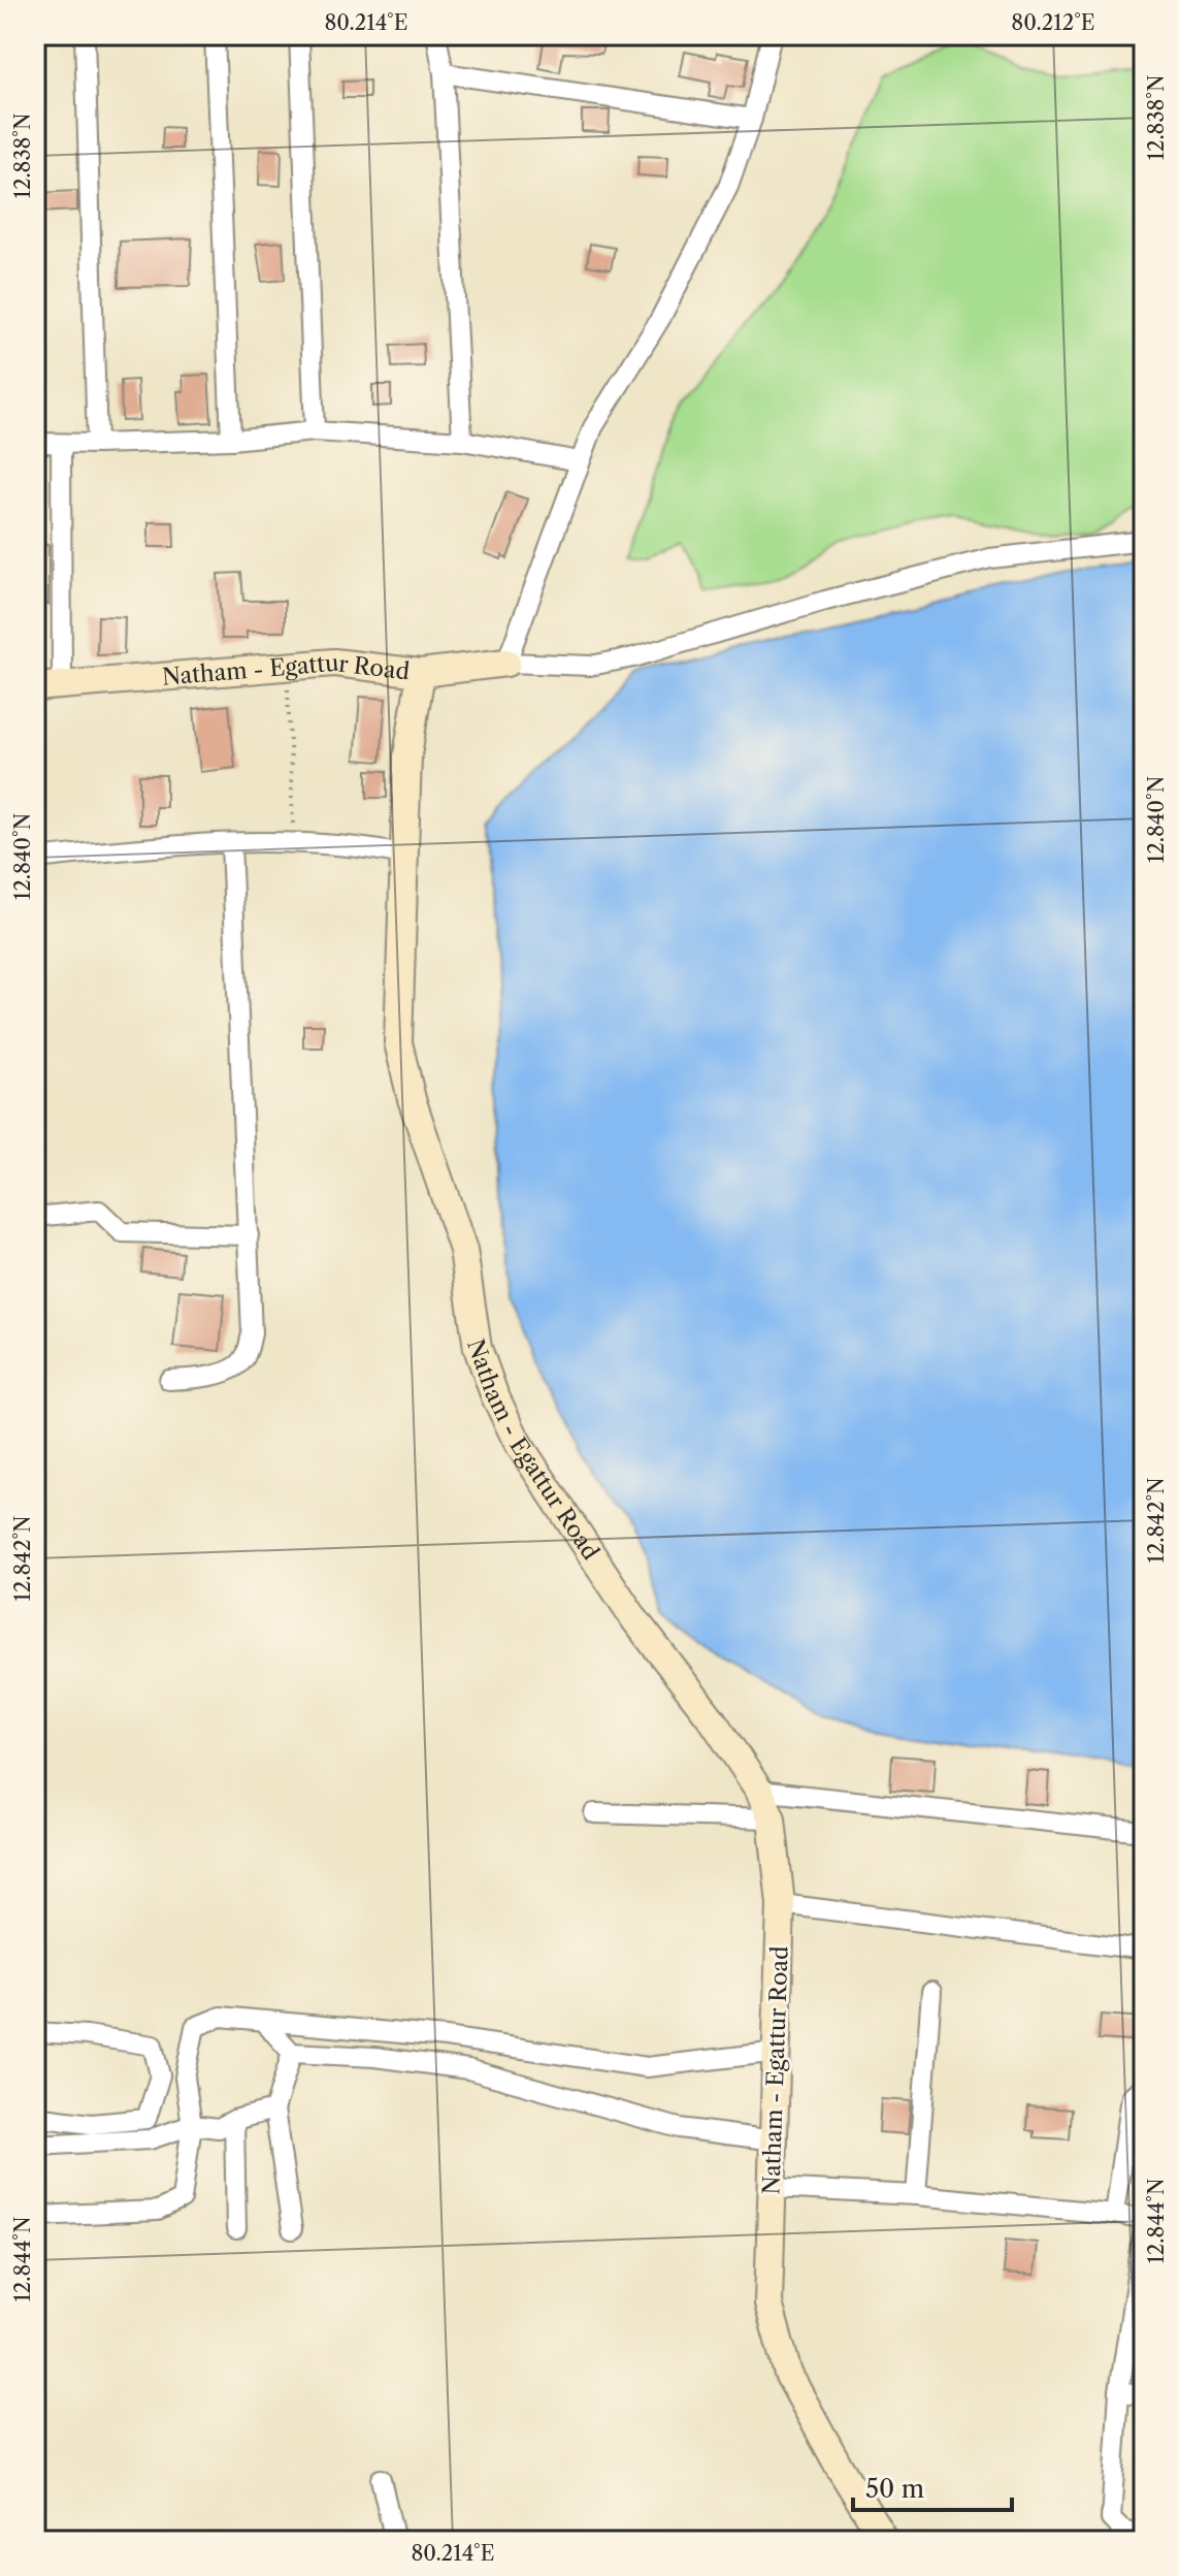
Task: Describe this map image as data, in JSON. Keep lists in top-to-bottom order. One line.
{"streets":{"street":["Natham - Egattur Road"]},"scale_bar":"50 m","coordinates":["80.214°E","80.212°E","12.838°N","12.840°N","12.842°N","12.844°N"]}
